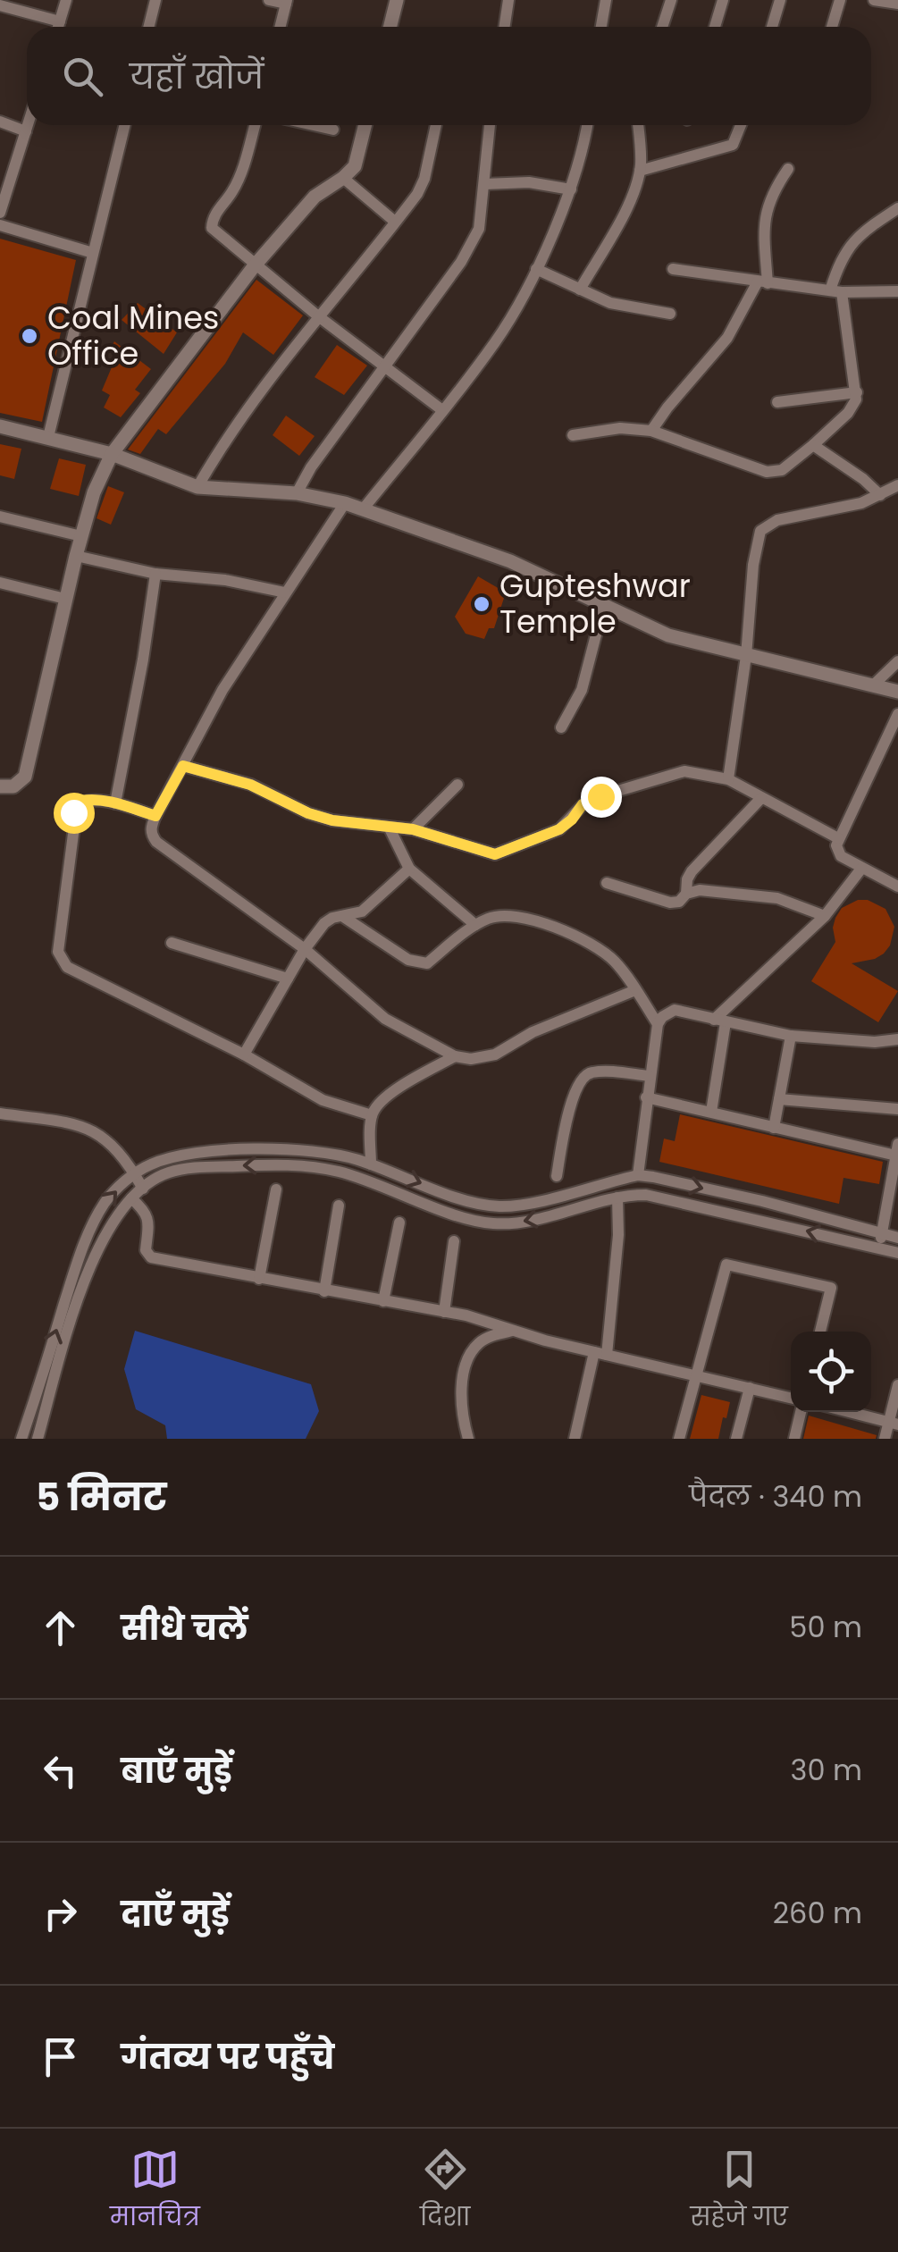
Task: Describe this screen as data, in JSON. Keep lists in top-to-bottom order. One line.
{"places":["Coal Mines Office","Gupteshwar Temple"],"page":{"search":"यहाँ खोजें","heading":["5 मिनट","पैदल · 340 m"],"list":[["सीधे चलें","50 m"],["बाएँ मुड़ें","30 m"],["दाएँ मुड़ें","260 m"],"गंतव्य पर पहुँचे"],"nav":["मानचित्र","दिशा","सहेजे गए"]}}
